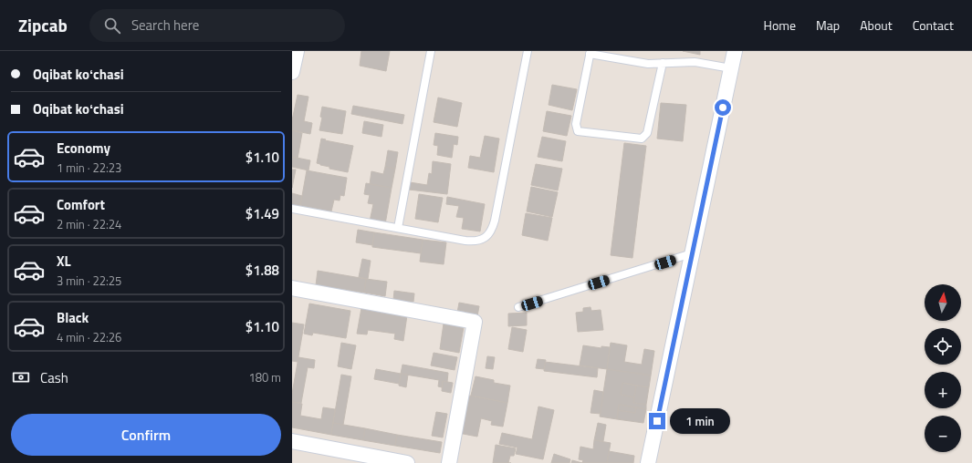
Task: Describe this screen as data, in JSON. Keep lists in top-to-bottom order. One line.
{"north":"top","page":{"header":"Zipcab","search":"Search here","nav":["Home","Map","About","Contact"],"banner":["Oqibat koʻchasi","Oqibat koʻchasi"],"list":[{"name":"Economy","note":"1 min · 22:23","value":"$1.10"},{"name":"Comfort","note":"2 min · 22:24","value":"$1.49"},{"name":"XL","note":"3 min · 22:25","value":"$1.88"},{"name":"Black","note":"4 min · 22:26","value":"$1.10"}],"map_buttons":["+","−"],"pay":["Cash","180 m"],"buttons":"Confirm","bubble":"1 min"}}
